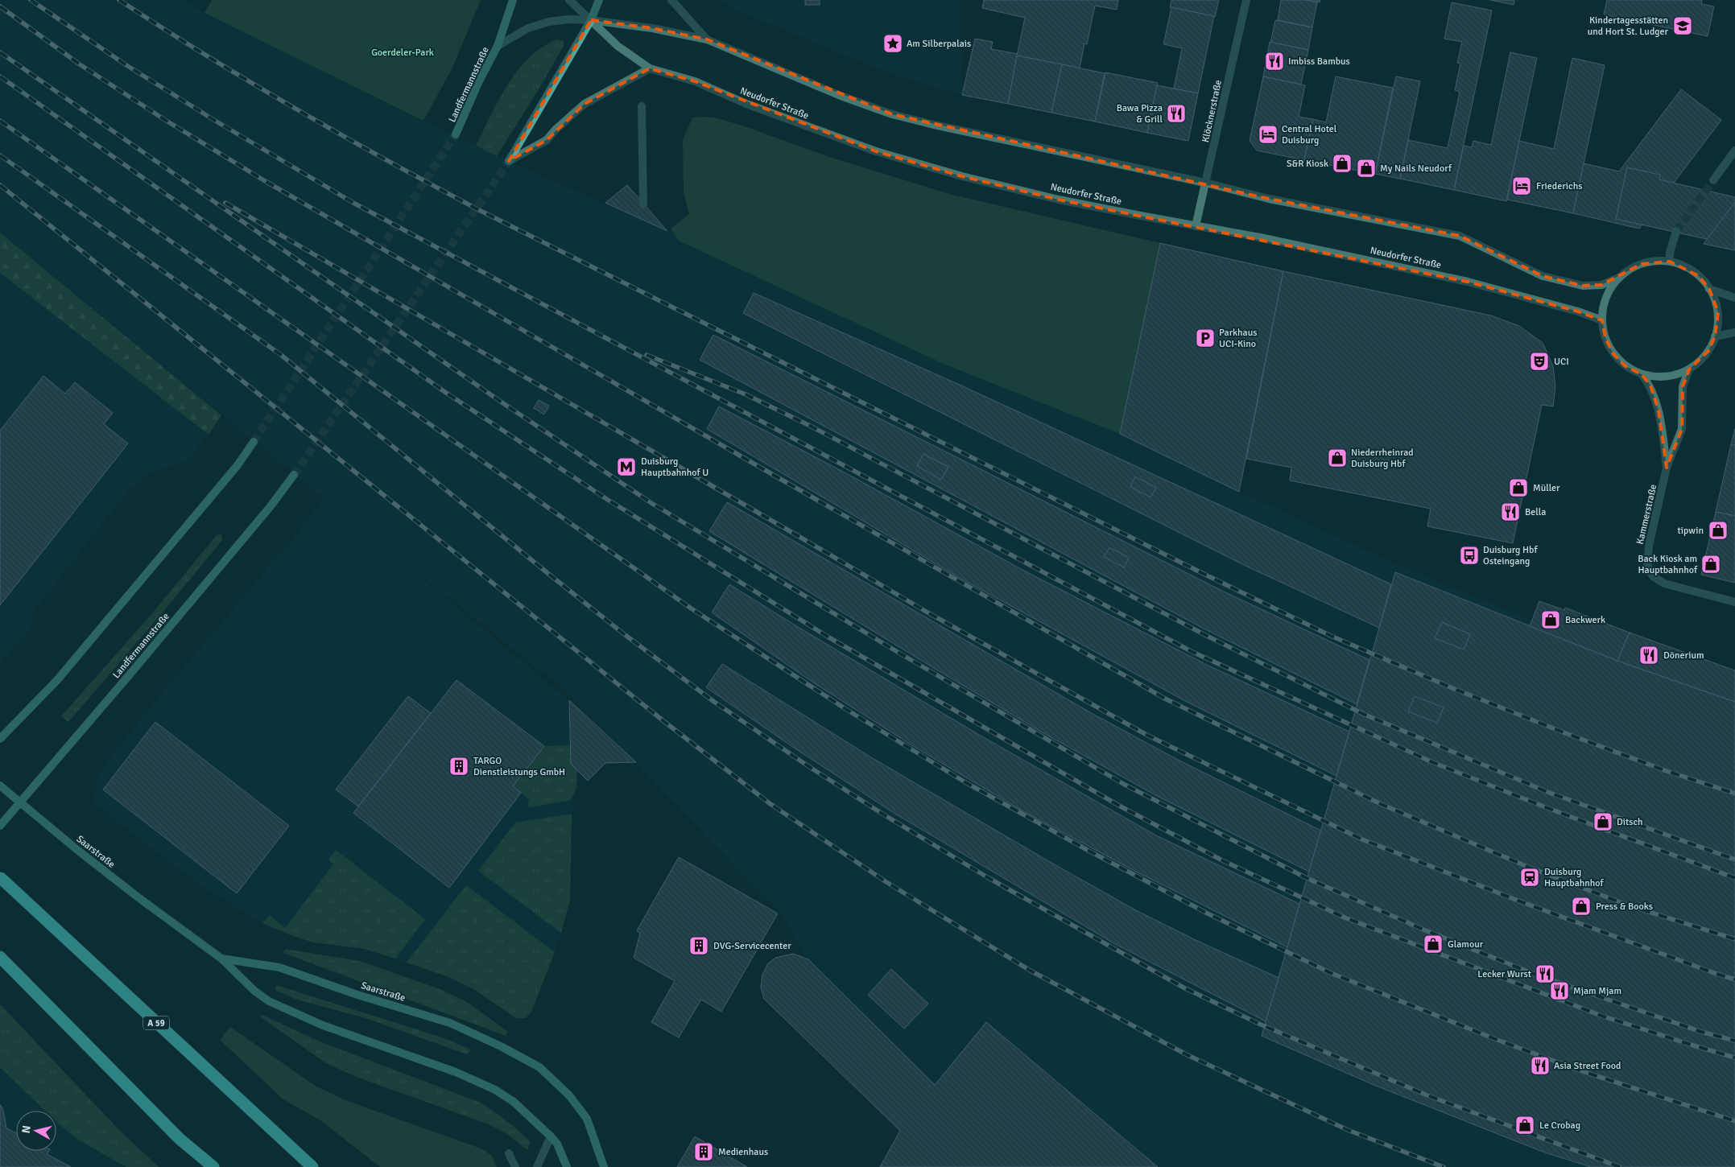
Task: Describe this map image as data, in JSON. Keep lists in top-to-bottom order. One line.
{"streets":{"highway":["A 59"],"main road":["Landfermannstraße","Saarstraße"],"street":["Neudorfer Straße","Klöcknerstraße","Kammerstraße"]},"crossings":[["Landfermannstraße","Neudorfer Straße"],["Landfermannstraße","Saarstraße"],["Neudorfer Straße","Klöcknerstraße"],["Neudorfer Straße","Kammerstraße"]],"parks":["Goerdeler-Park"],"places":{"school or university":["Kindertagesstätten und Hort St. Ludger"],"place":["Am Silberpalais"],"restaurant":["Imbiss Bambus","Bawa Pizza & Grill","Bella","Dönerium","Lecker Wurst","Mjam Mjam","Asia Street Food"],"hotel":["Central Hotel Duisburg","Friederichs"],"shop":["S&R Kiosk","My Nails Neudorf","Niederrheinrad Duisburg Hbf","Müller","tipwin","Back Kiosk am Hauptbahnhof","Backwerk","Ditsch","Press & Books","Glamour","Le Crobag"],"parking":["Parkhaus UCI-Kino"],"theatre":["UCI"],"metro station":["Duisburg Hauptbahnhof U"],"bus stop":["Duisburg Hbf Osteingang"],"building":["TARGO Dienstleistungs GmbH","DVG-Servicecenter","Medienhaus"],"station":["Duisburg Hauptbahnhof"]},"north":"left"}
